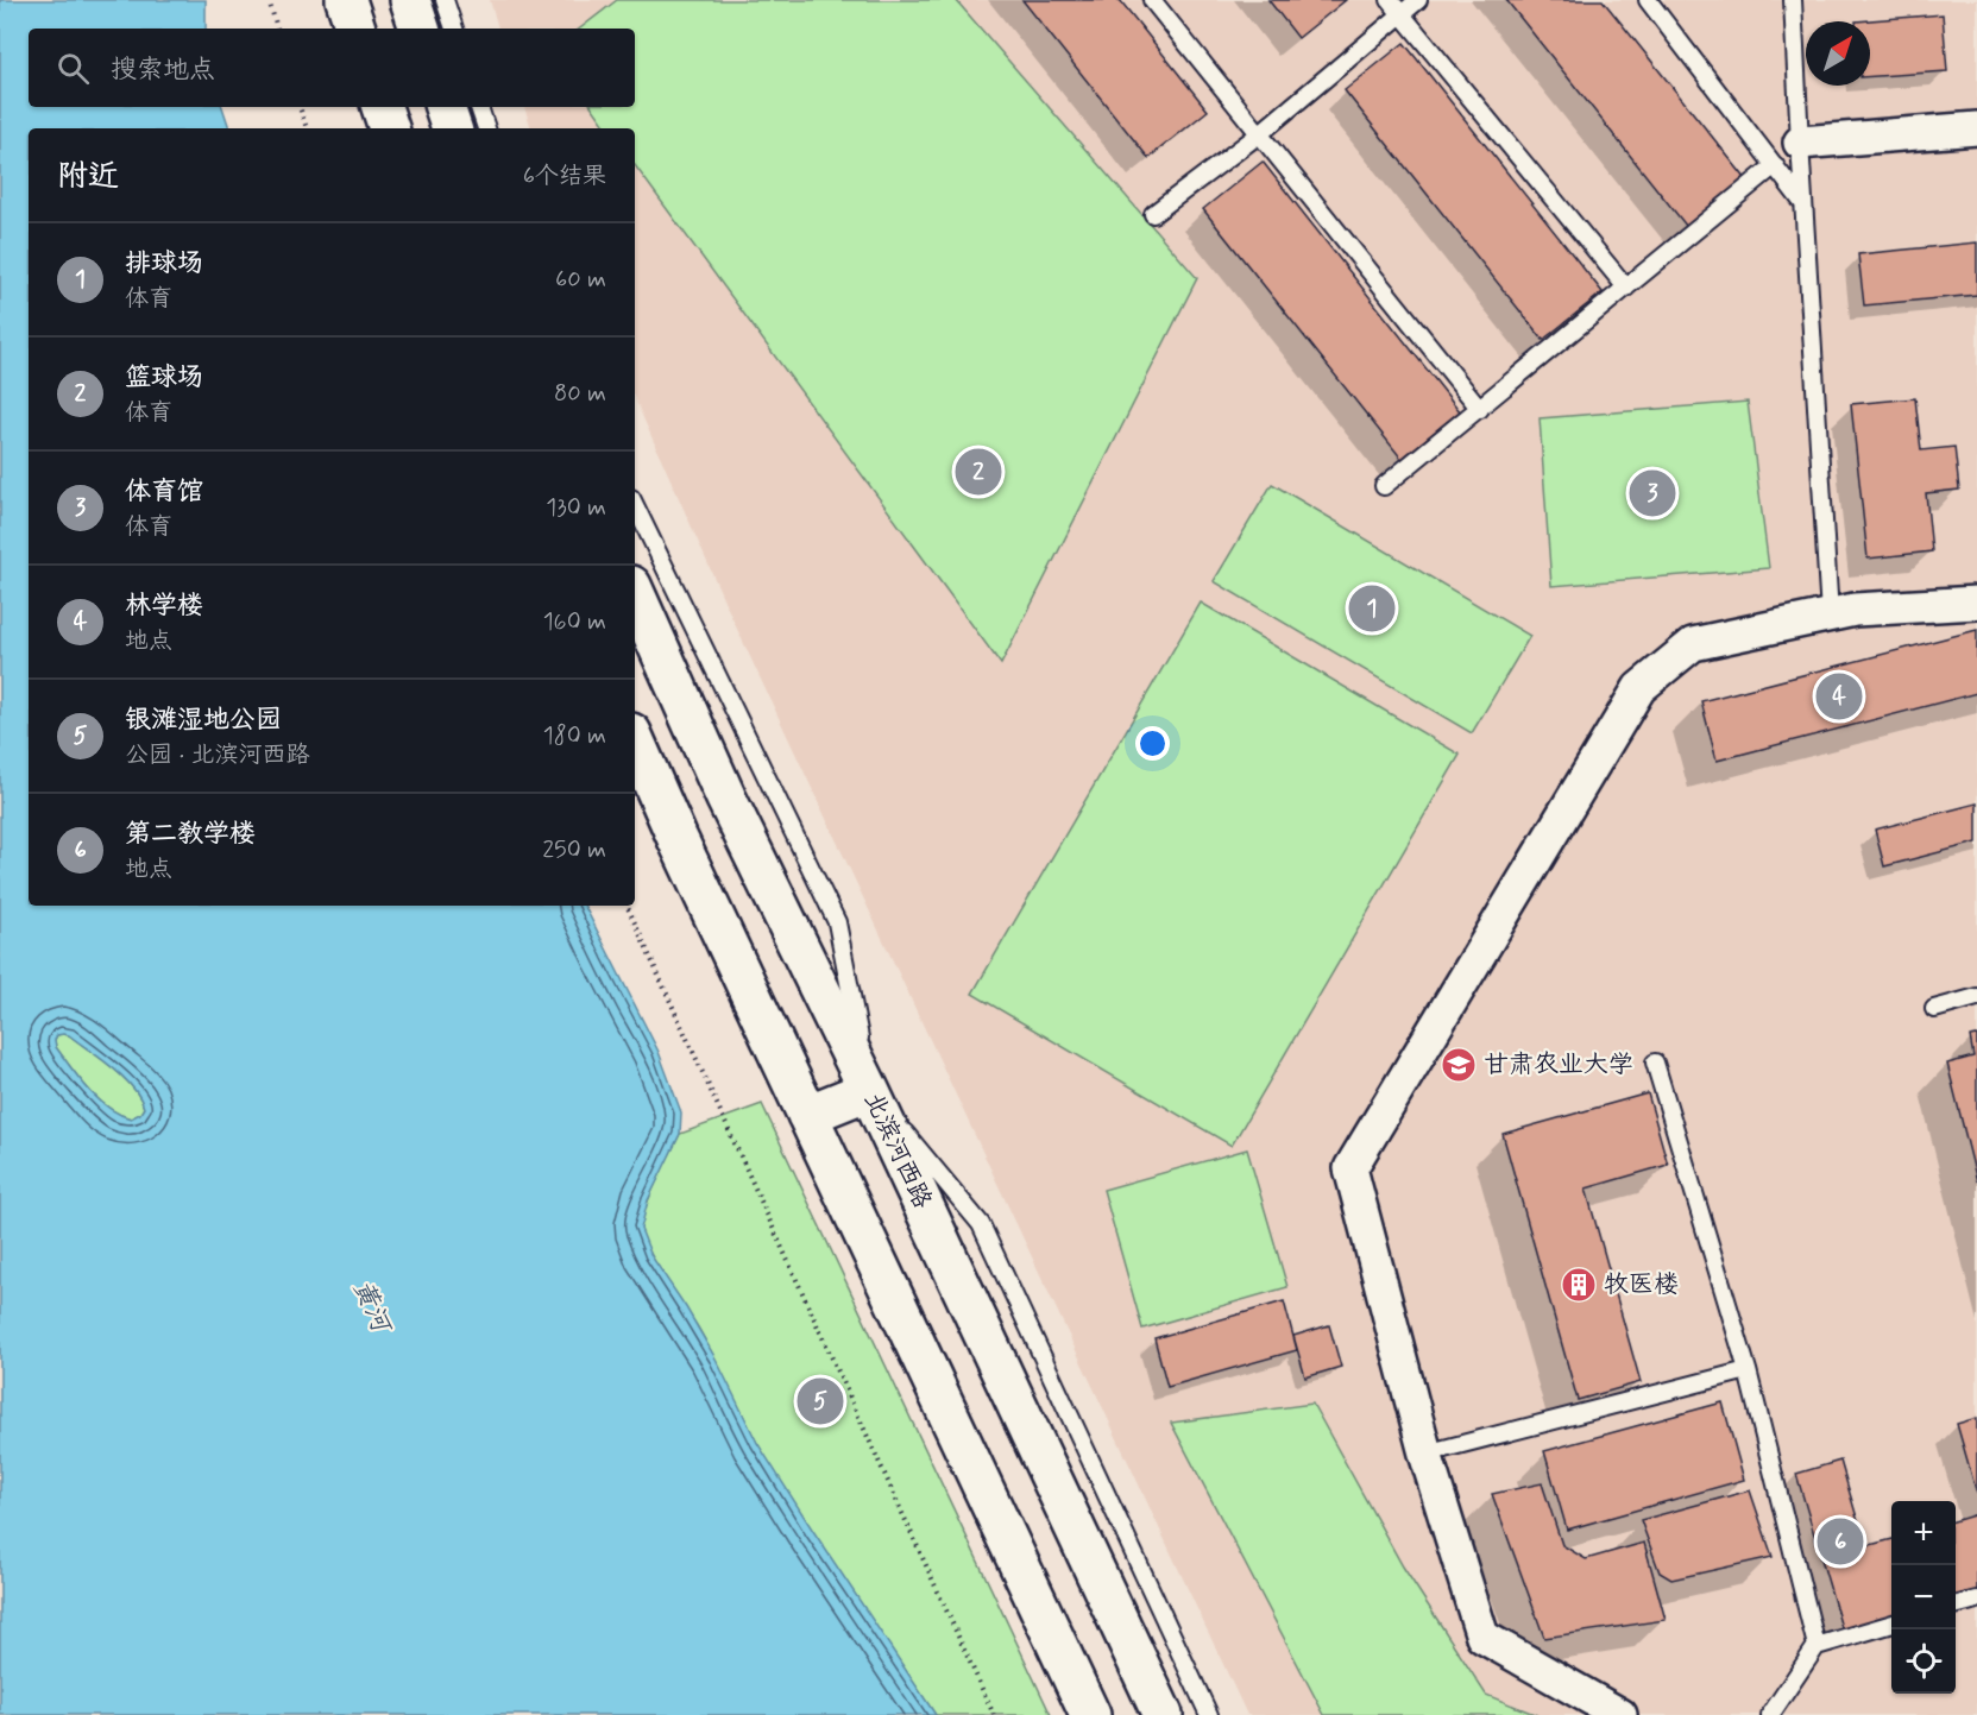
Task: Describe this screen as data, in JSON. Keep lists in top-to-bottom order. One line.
{"streets":{"main road":["北滨河西路"]},"water":["黄河"],"places":{"school or university":["甘肃农业大学"],"building":["牧医楼"]},"north":"top right","page":{"search":"搜索地点","heading":["附近","6个结果"],"list":[{"mark":"1","name":"排球场","note":"体育","value":"60 m"},{"mark":"2","name":"篮球场","note":"体育","value":"80 m"},{"mark":"3","name":"体育馆","note":"体育","value":"130 m"},{"mark":"4","name":"林学楼","note":"地点","value":"160 m"},{"mark":"5","name":"银滩湿地公园","note":"公园 · 北滨河西路","value":"180 m"},{"mark":"6","name":"第二教学楼","note":"地点","value":"250 m"}],"pins":["2","3","1","4","5","6"],"map_buttons":["+","−"]}}
